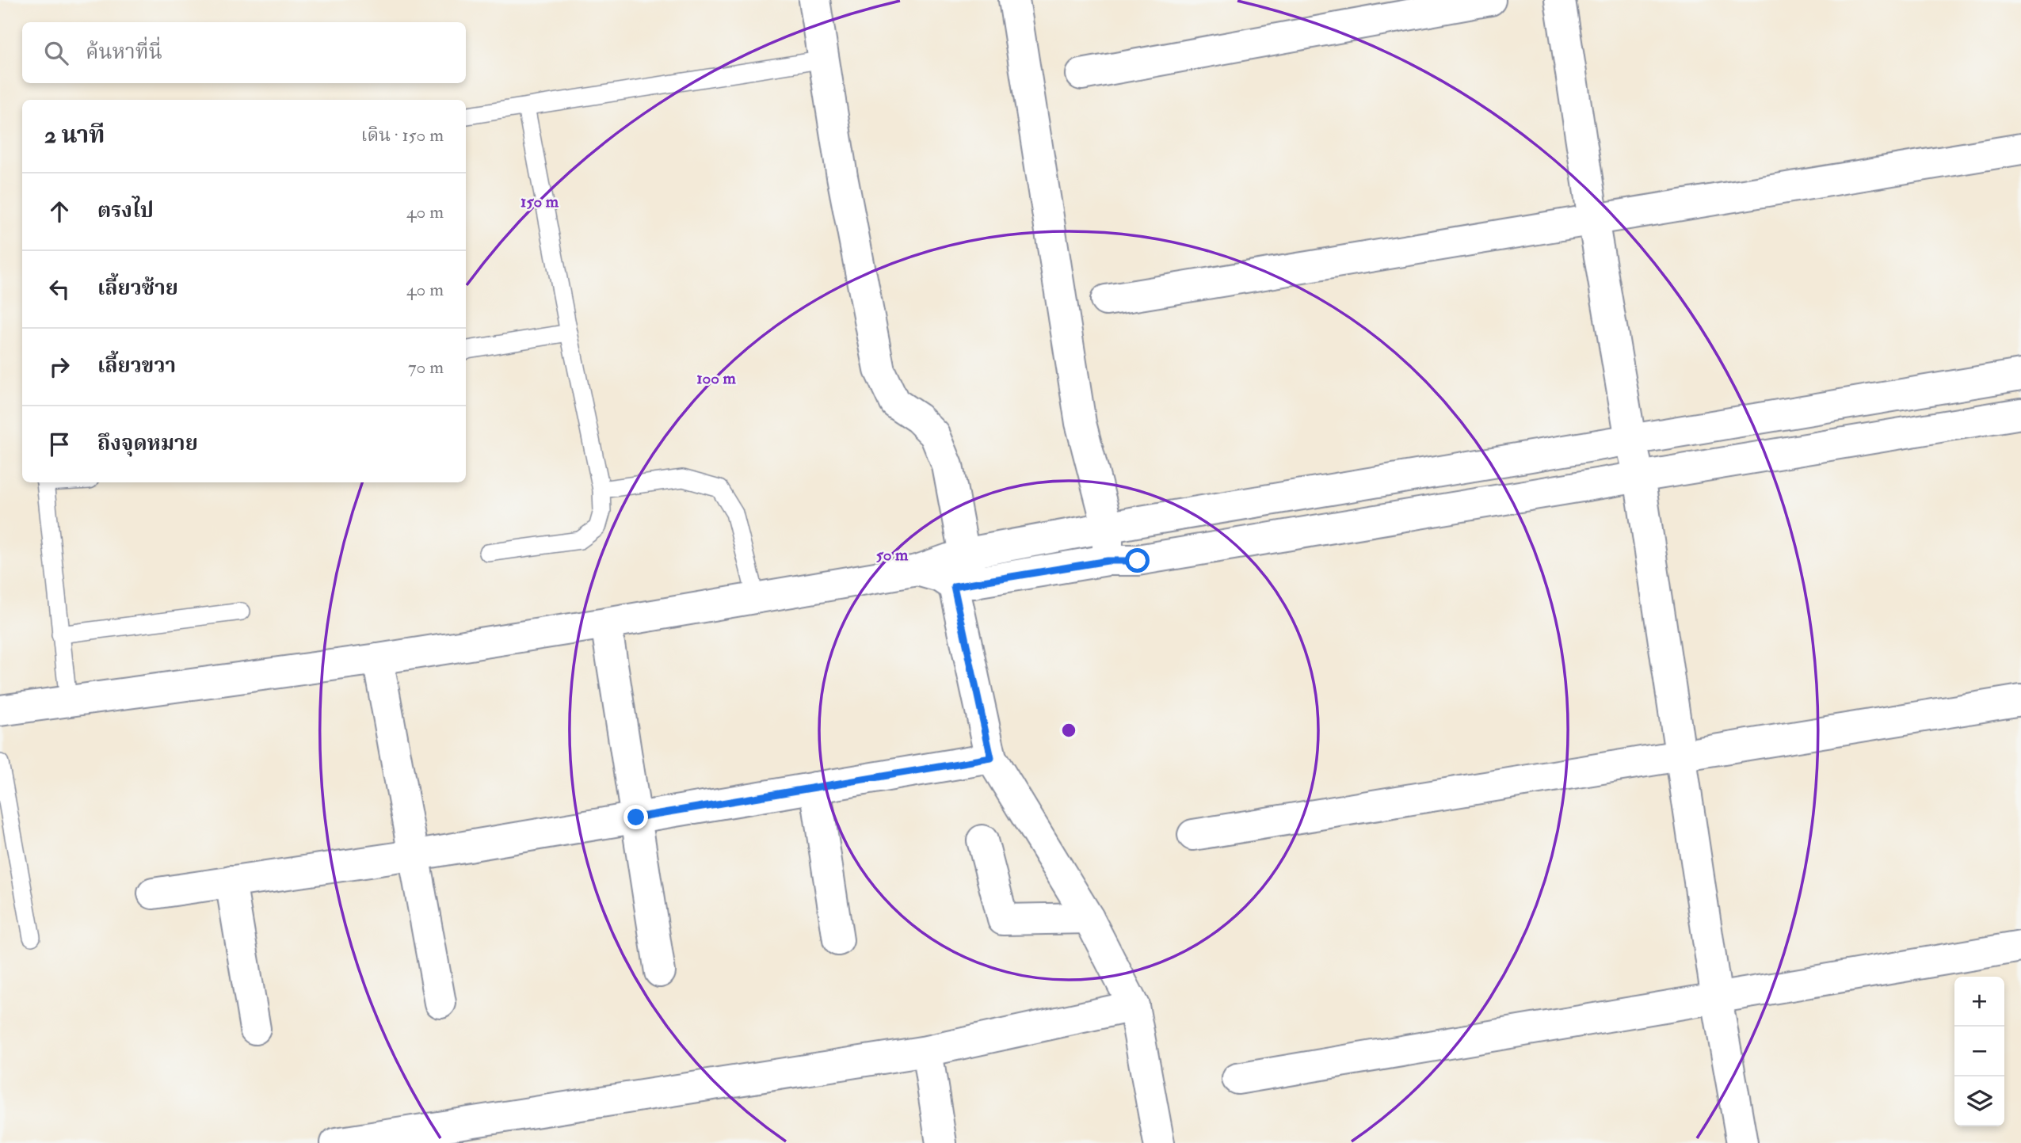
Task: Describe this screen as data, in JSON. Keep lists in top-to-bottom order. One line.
{"page":{"search":"ค้นหาที่นี่","heading":["2 นาที","เดิน · 150 m"],"list":[["ตรงไป","40 m"],["เลี้ยวซ้าย","40 m"],["เลี้ยวขวา","70 m"],"ถึงจุดหมาย"],"map_buttons":["+","−"]},"rings":["150 m","100 m","50 m"]}
